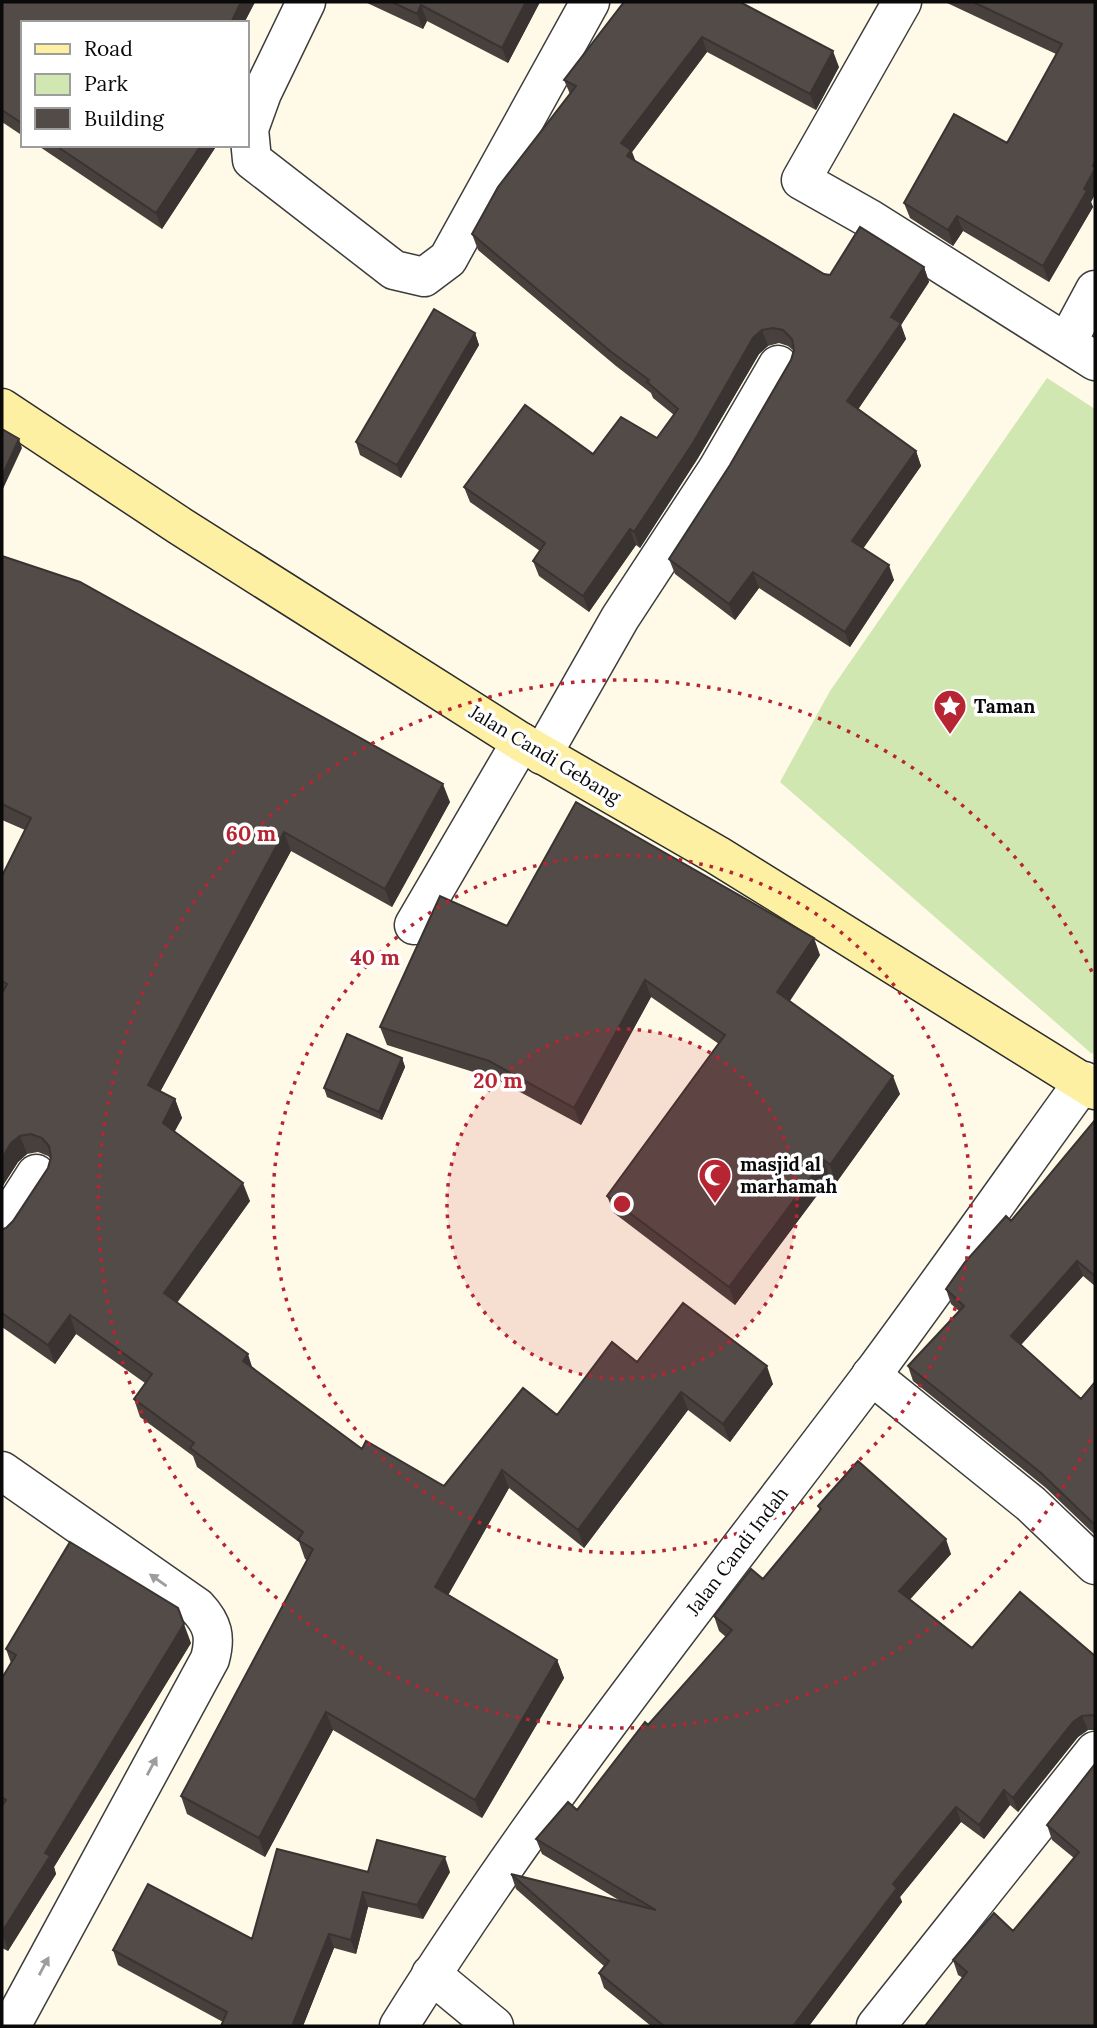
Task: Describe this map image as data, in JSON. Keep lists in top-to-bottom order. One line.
{"streets":{"main road":["Jalan Candi Gebang"],"street":["Jalan Candi Indah"]},"crossings":[["Jalan Candi Gebang","Jalan Candi Indah"]],"places":{"place":["Taman"],"mosque":["masjid al marhamah"]},"legend":["Road","Park","Building"],"rings":["60 m","40 m","20 m"]}
